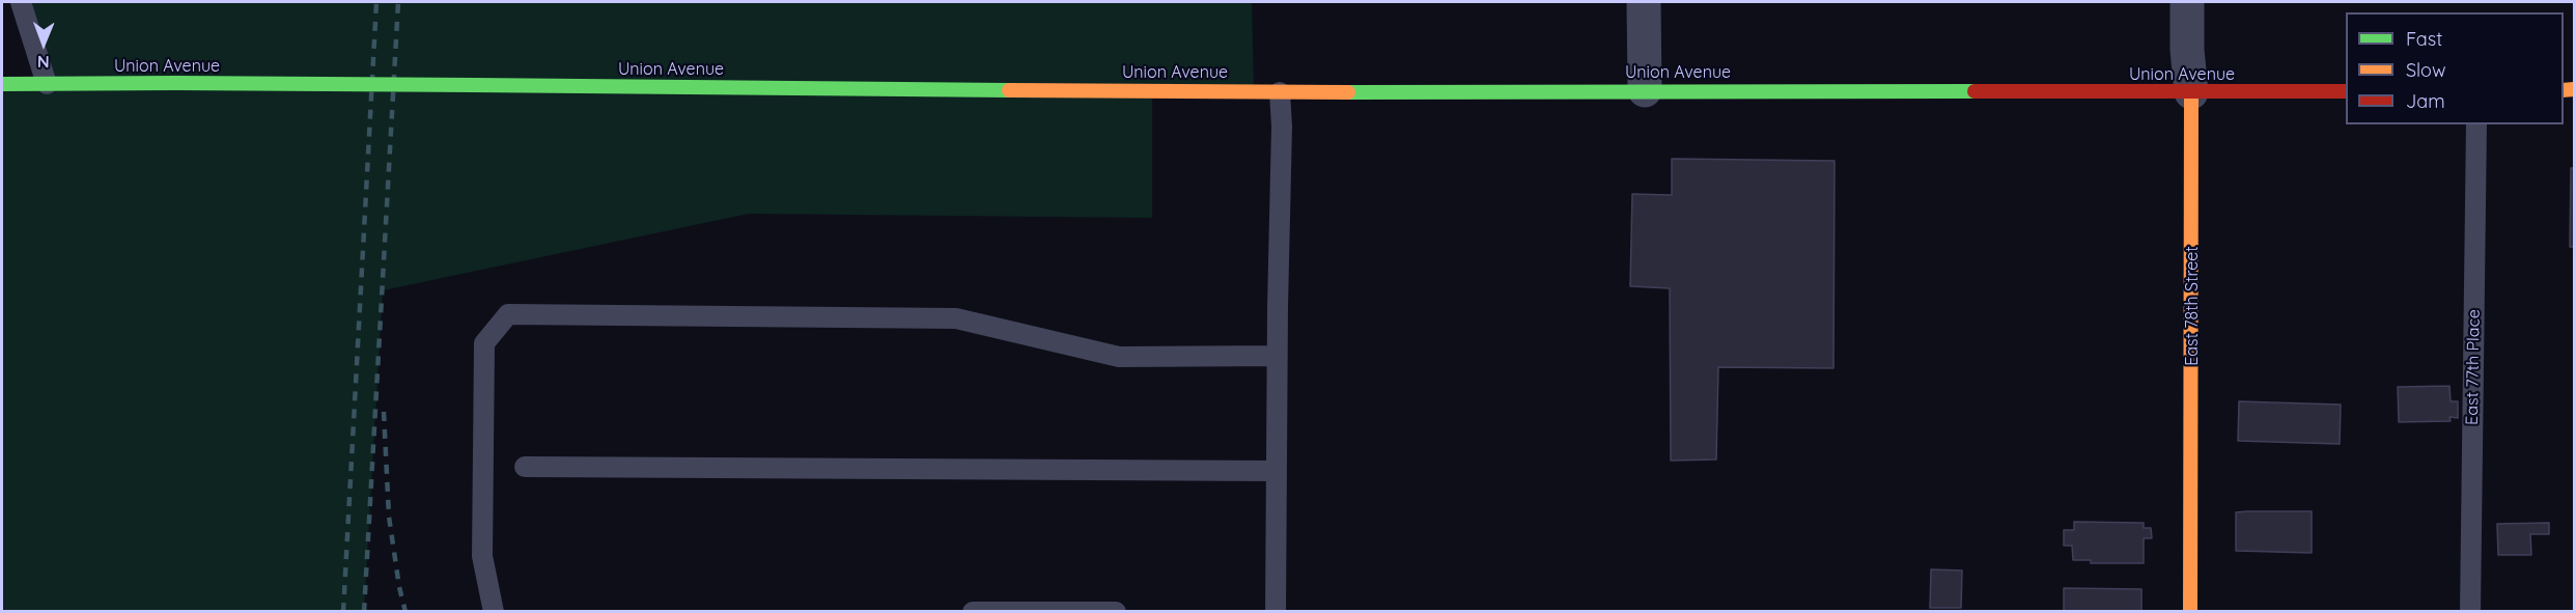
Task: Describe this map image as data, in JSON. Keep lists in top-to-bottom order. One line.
{"streets":{"main road":["Union Avenue","East 78th Street"],"lane":["East 77th Place"]},"crossings":[["Union Avenue","East 78th Street"]],"legend":["Fast","Slow","Jam"],"north":"bottom"}
